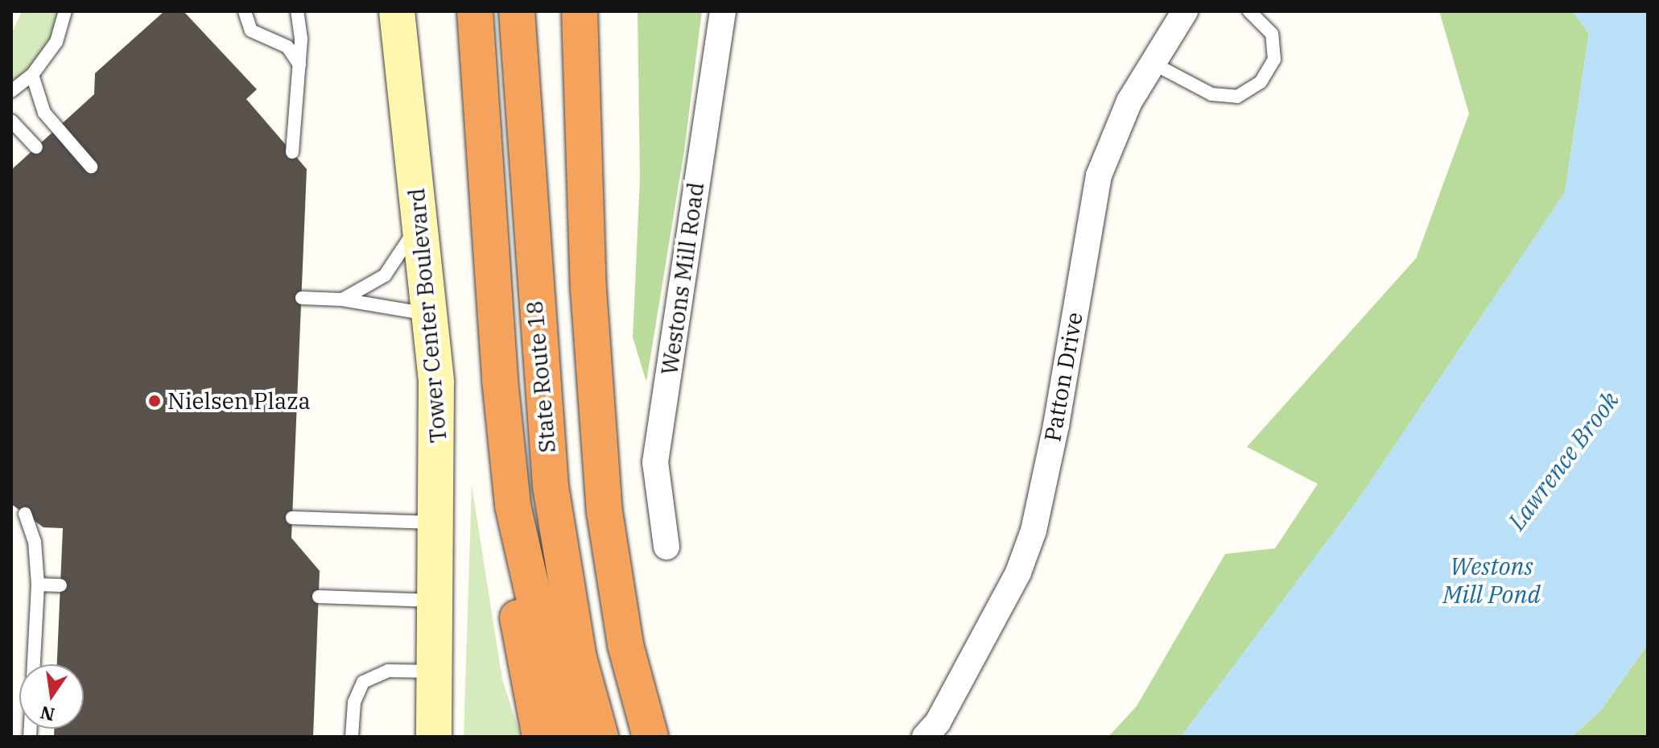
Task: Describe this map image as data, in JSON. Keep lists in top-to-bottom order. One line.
{"streets":{"highway":["State Route 18"],"street":["Westons Mill Road","Tower Center Boulevard","Patton Drive"]},"water":["Lawrence Brook","Westons Mill Pond"],"places":["Nielsen Plaza"],"north":"bottom"}
